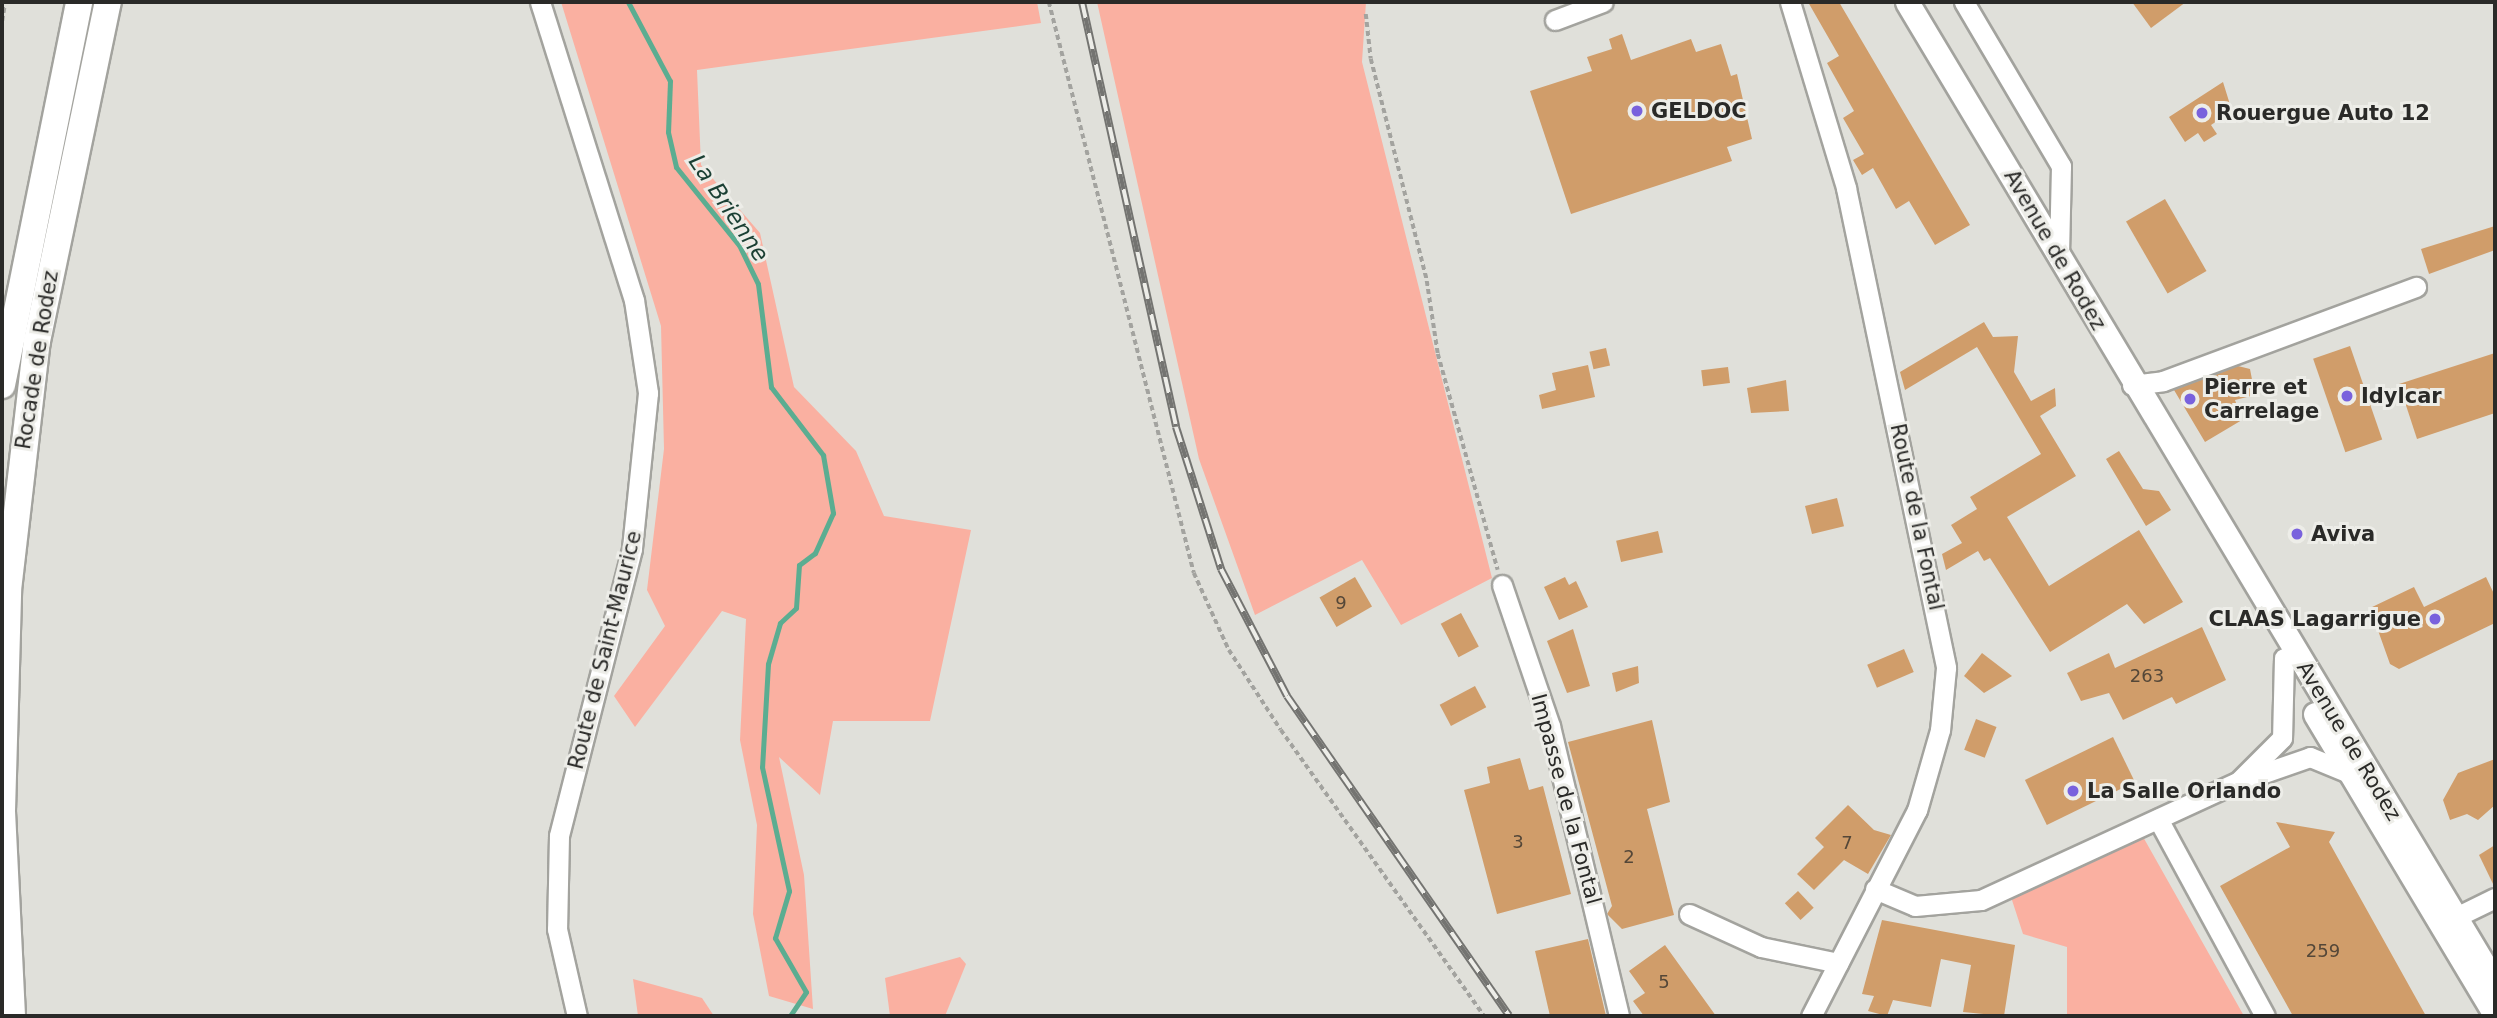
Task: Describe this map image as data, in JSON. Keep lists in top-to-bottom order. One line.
{"streets":{"highway":["Rocade de Rodez"],"main road":["Avenue de Rodez"],"street":["Route de la Fontal","Route de Saint-Maurice","Impasse de la Fontal"]},"water":["La Brienne"],"places":["GELDOC","Rouergue Auto 12","Idylcar","Pierre et Carrelage","Aviva","CLAAS Lagarrigue","La Salle Orlando"],"house_numbers":["9","263","3","7","2","259","5"]}
